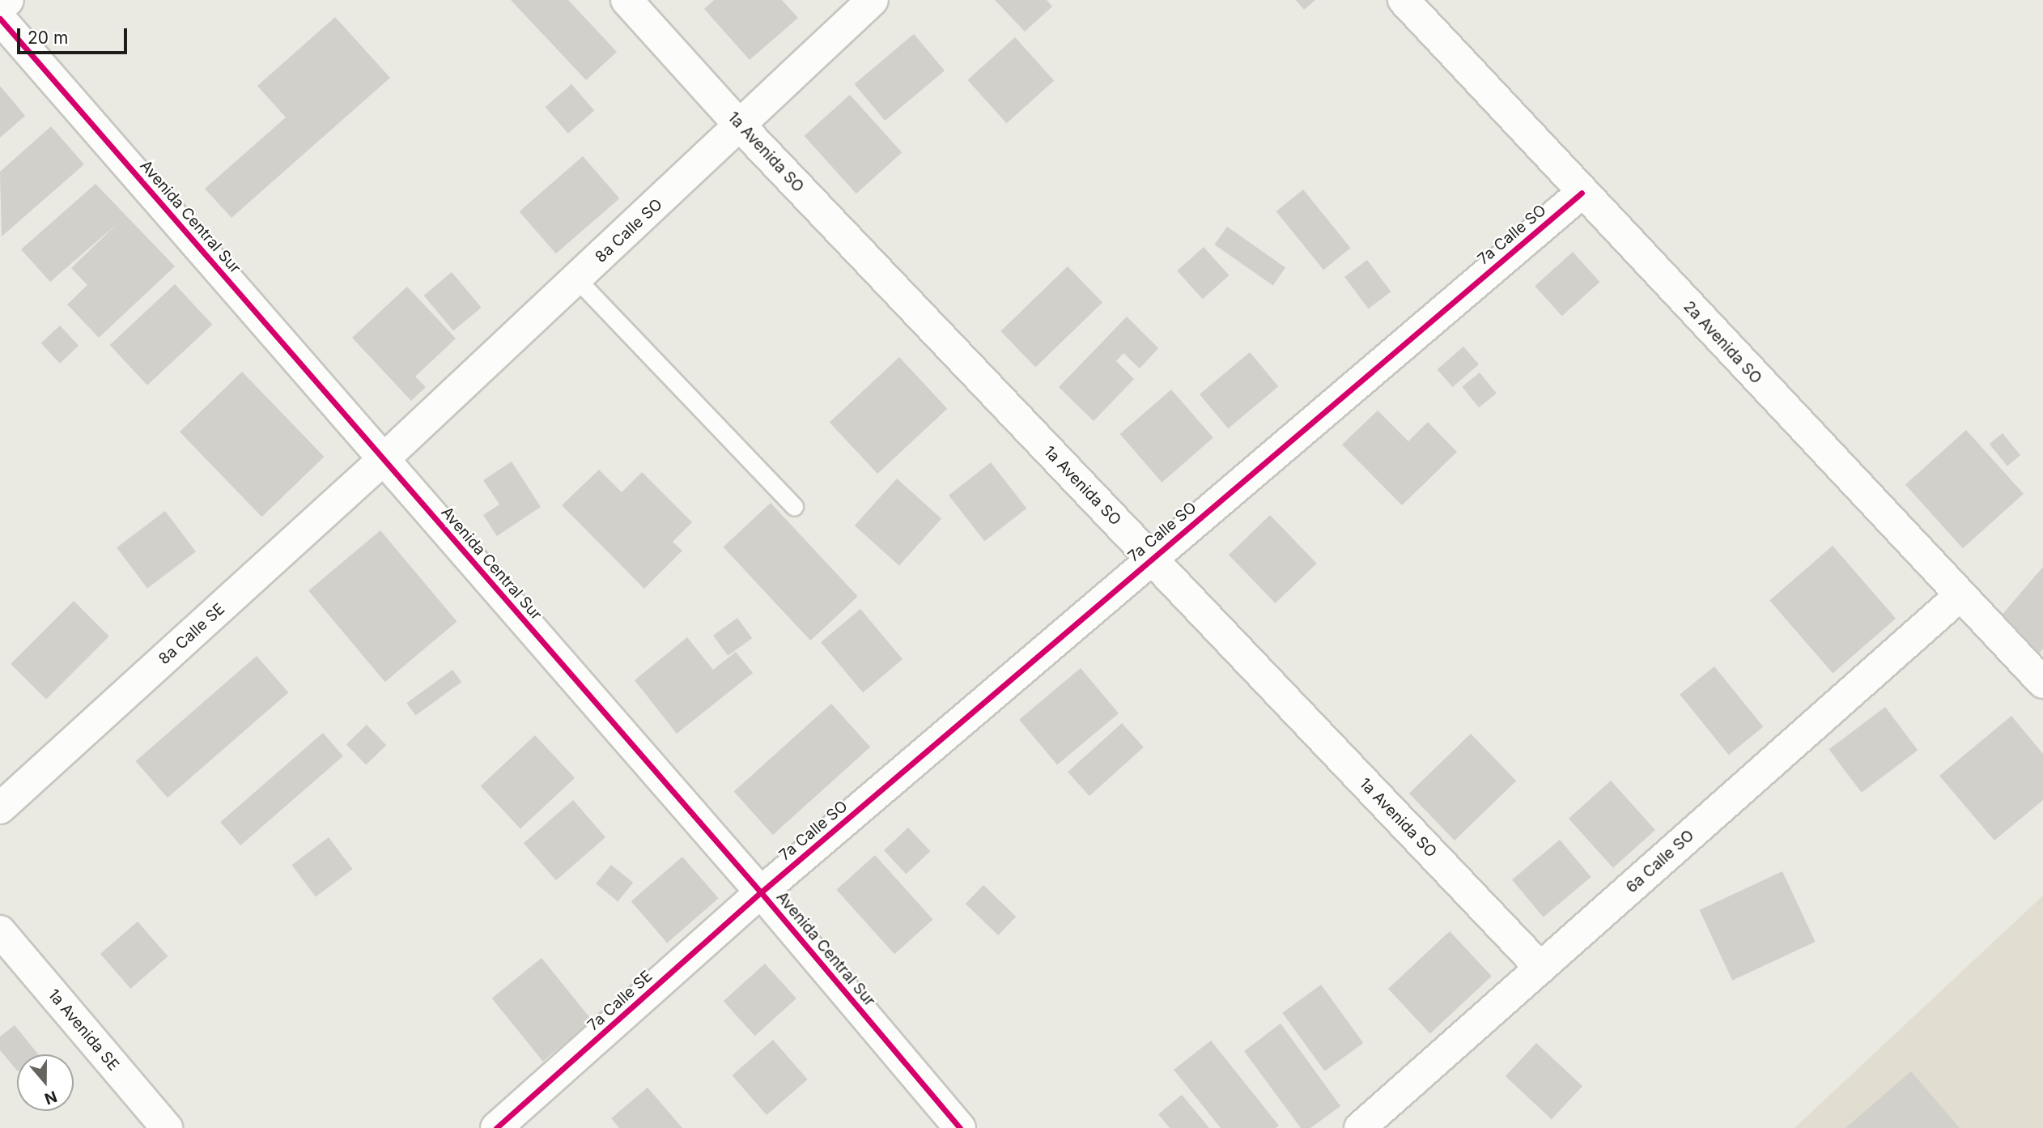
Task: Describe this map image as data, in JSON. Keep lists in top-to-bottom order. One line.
{"streets":{"street":["1a Avenida SO","Avenida Central Sur","8a Calle SO","7a Calle SO","2a Avenida SO","8a Calle SE","6a Calle SO","7a Calle SE","1a Avenida SE"]},"crossings":[["1a Avenida SO","8a Calle SO"],["1a Avenida SO","7a Calle SO"],["1a Avenida SO","6a Calle SO"],["Avenida Central Sur","8a Calle SO"],["Avenida Central Sur","7a Calle SO"],["Avenida Central Sur","8a Calle SE"],["Avenida Central Sur","7a Calle SE"],["8a Calle SO","8a Calle SE"],["7a Calle SO","2a Avenida SO"],["7a Calle SO","7a Calle SE"],["2a Avenida SO","6a Calle SO"]],"scale_bar":"20 m","north":"bottom"}
